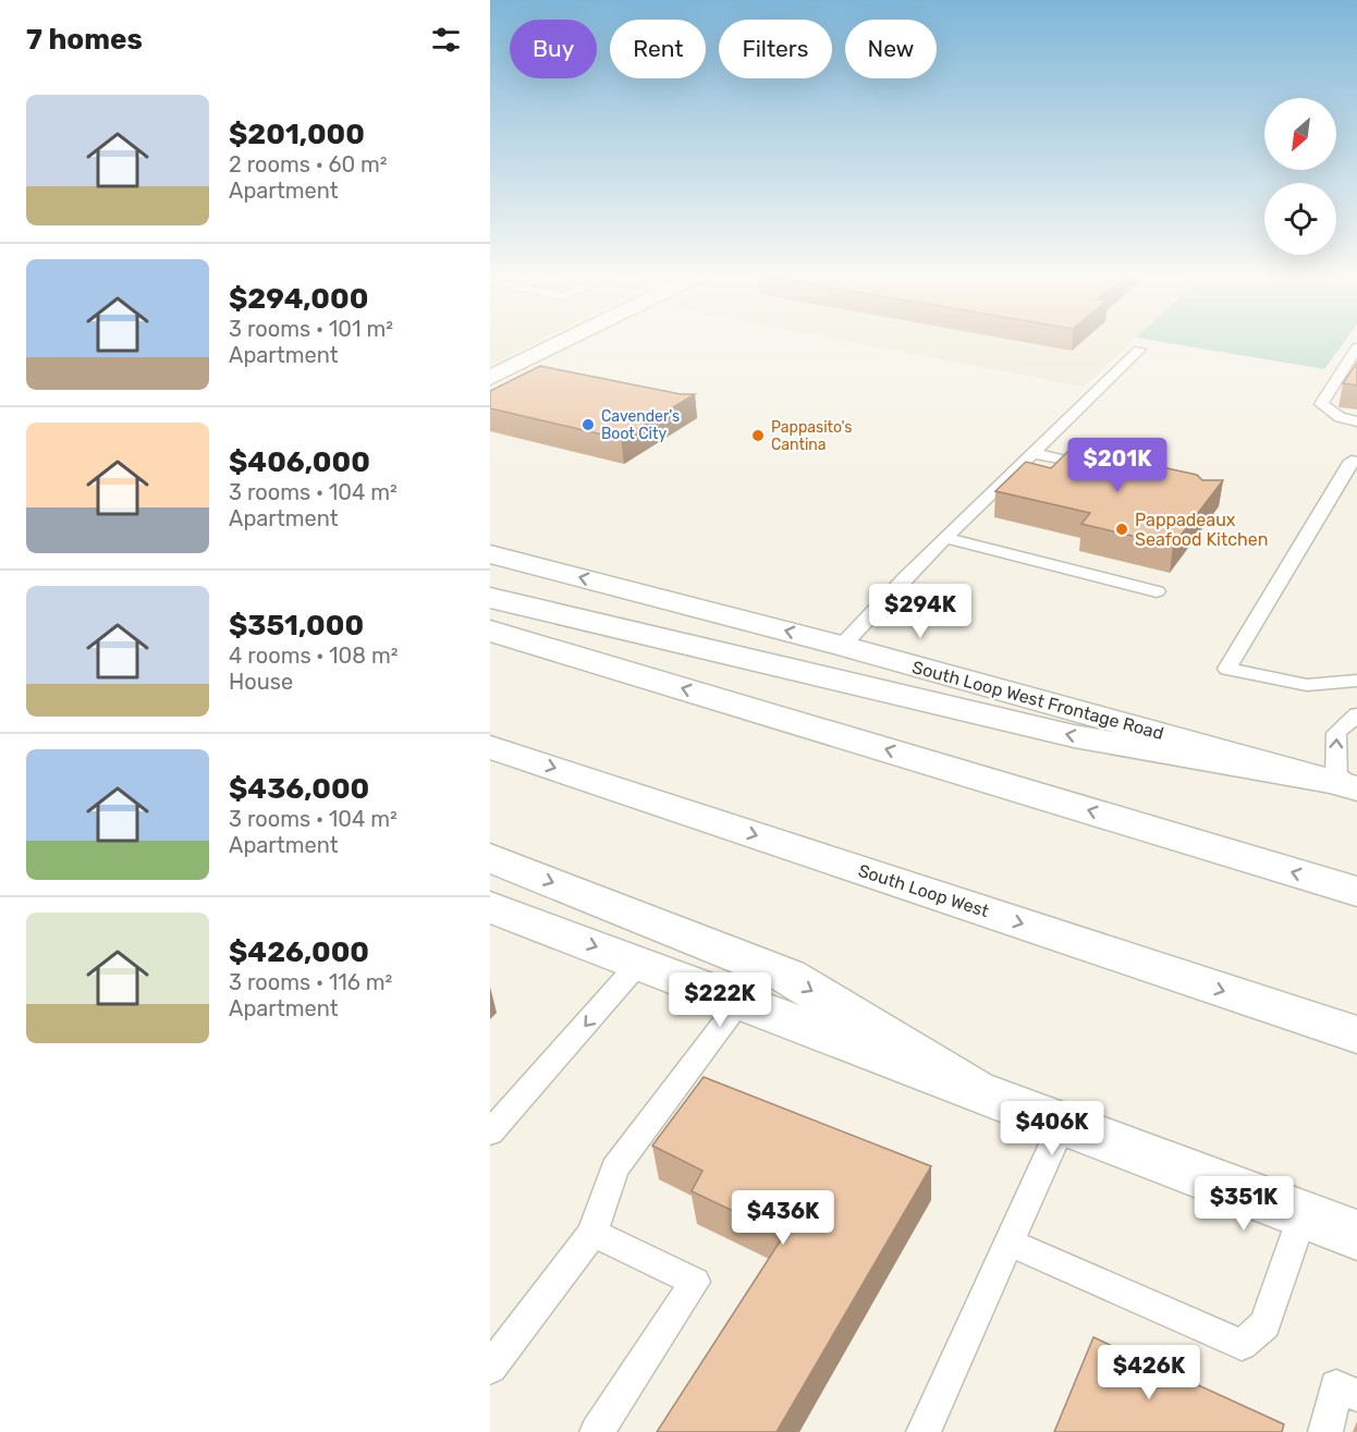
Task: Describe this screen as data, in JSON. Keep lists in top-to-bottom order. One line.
{"streets":{"main road":["South Loop West Frontage Road","South Loop West"]},"places":["Cavender's Boot City","Pappasito's Cantina","Pappadeaux Seafood Kitchen"],"north":"bottom left","page":{"heading":"7 homes","chip":["Buy","Rent","Filters","New"],"list":[{"name":"$201,000","note":"2 rooms · 60 m² · Apartment"},{"name":"$294,000","note":"3 rooms · 101 m² · Apartment"},{"name":"$406,000","note":"3 rooms · 104 m² · Apartment"},{"name":"$351,000","note":"4 rooms · 108 m² · House"},{"name":"$436,000","note":"3 rooms · 104 m² · Apartment"},{"name":"$426,000","note":"3 rooms · 116 m² · Apartment"}],"price":["$201K","$294K","$222K","$406K","$351K","$436K","$426K"]}}
